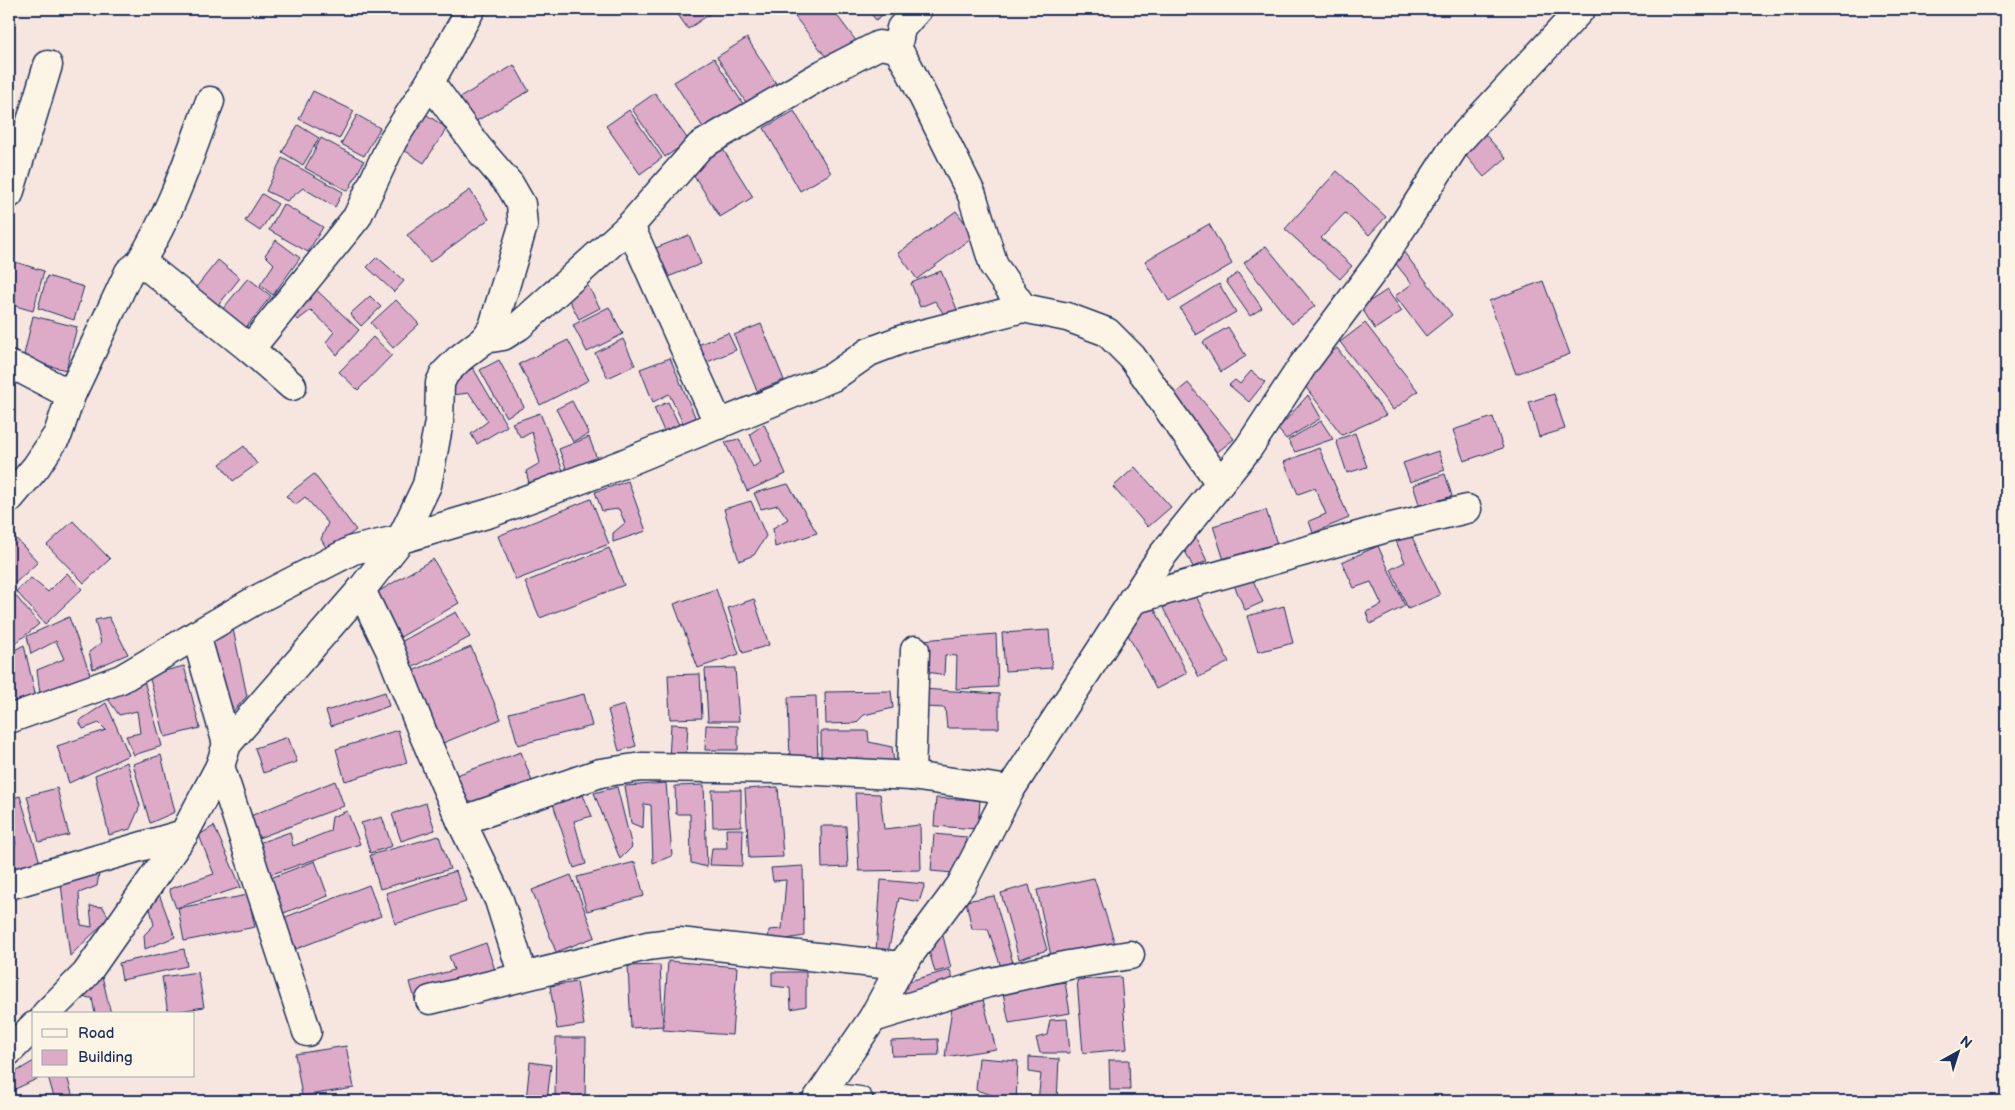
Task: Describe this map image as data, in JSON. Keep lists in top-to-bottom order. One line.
{"legend":["Road","Building"],"north":"top right"}
